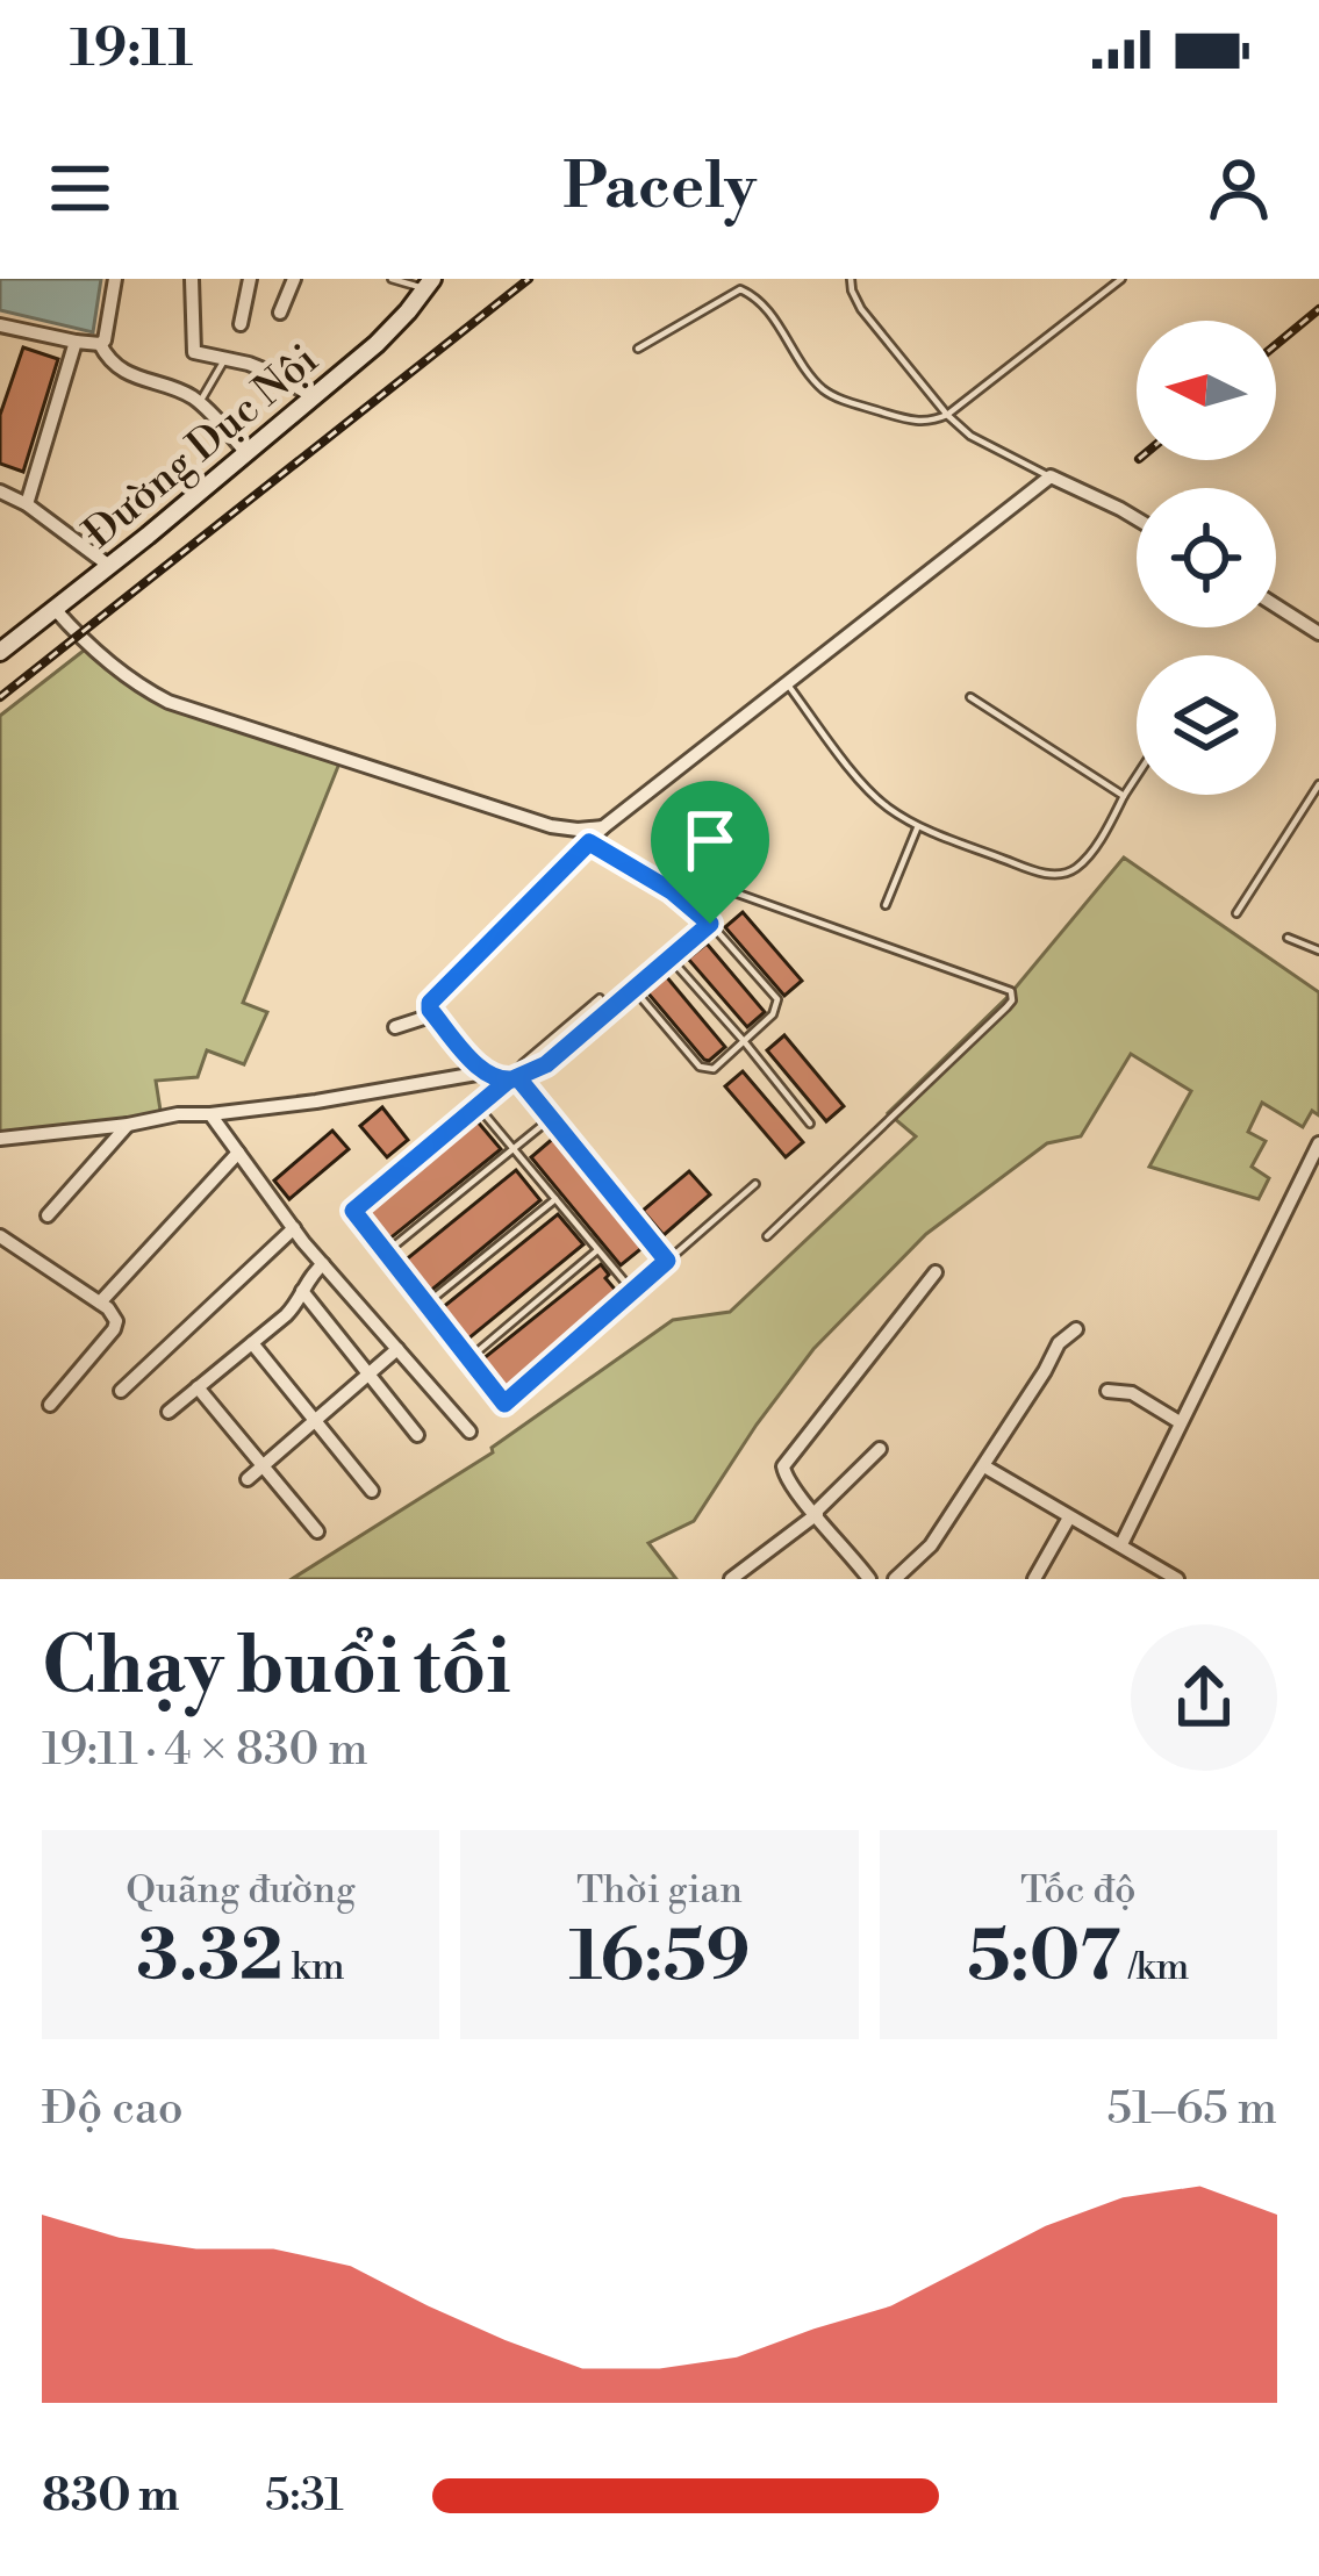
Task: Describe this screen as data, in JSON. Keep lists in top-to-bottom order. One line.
{"streets":{"street":["Đường Dục Nội"]},"north":"left","page":{"status":"19:11","header":"Pacely","heading":["Chạy buổi tối","19:11 · 4 × 830 m"],"stats":[["Quãng đường","3.32 km"],["Thời gian","16:59"],["Tốc độ","5:07 /km"]],"chart":["Độ cao","51–65 m"],"list":[{"name":"830 m","note":"5:31"}]}}
